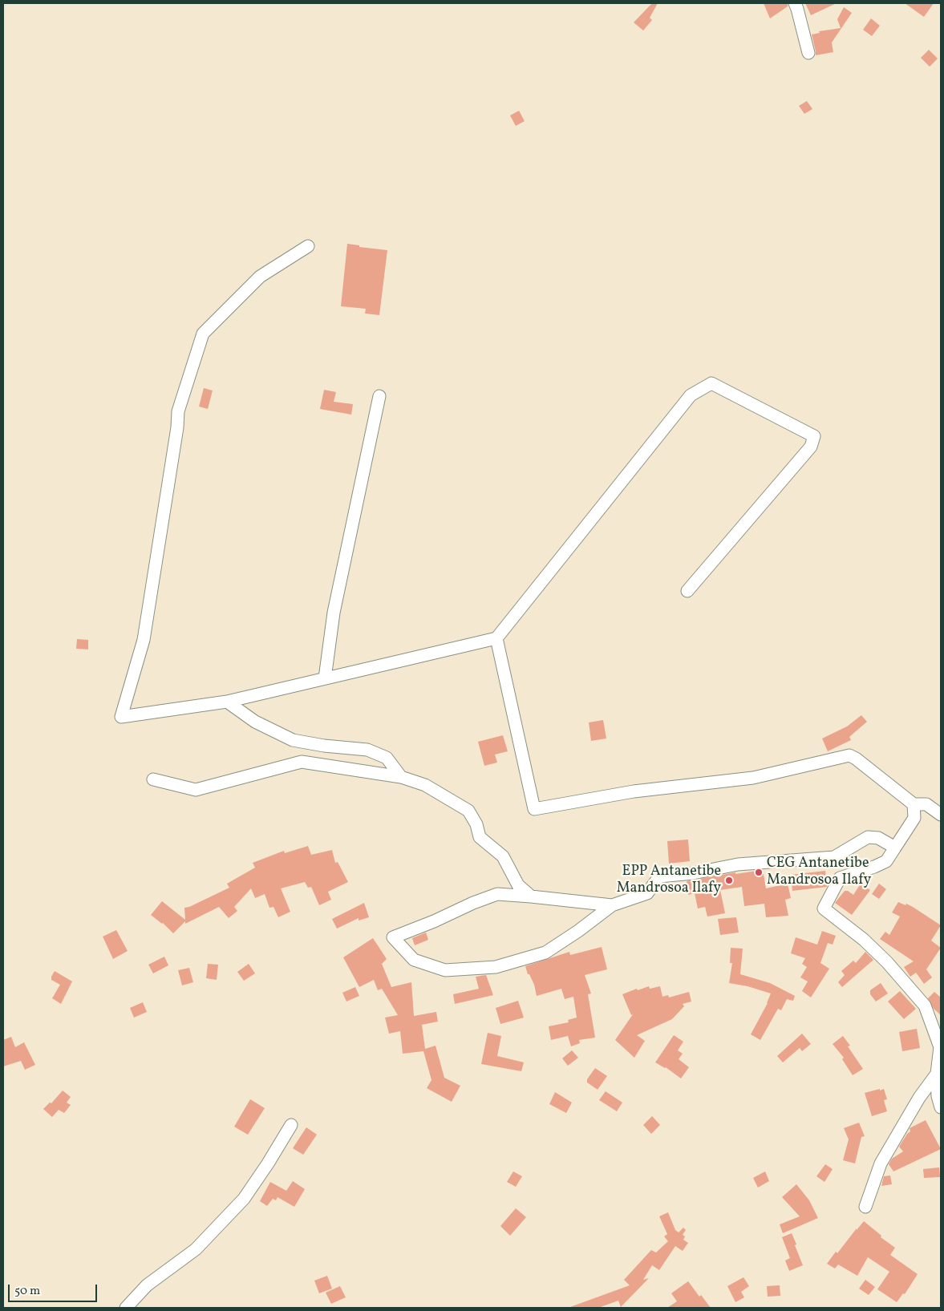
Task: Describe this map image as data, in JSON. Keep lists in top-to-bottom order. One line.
{"places":["CEG Antanetibe Mandrosoa Ilafy","EPP Antanetibe Mandrosoa Ilafy"],"scale_bar":"50 m"}
